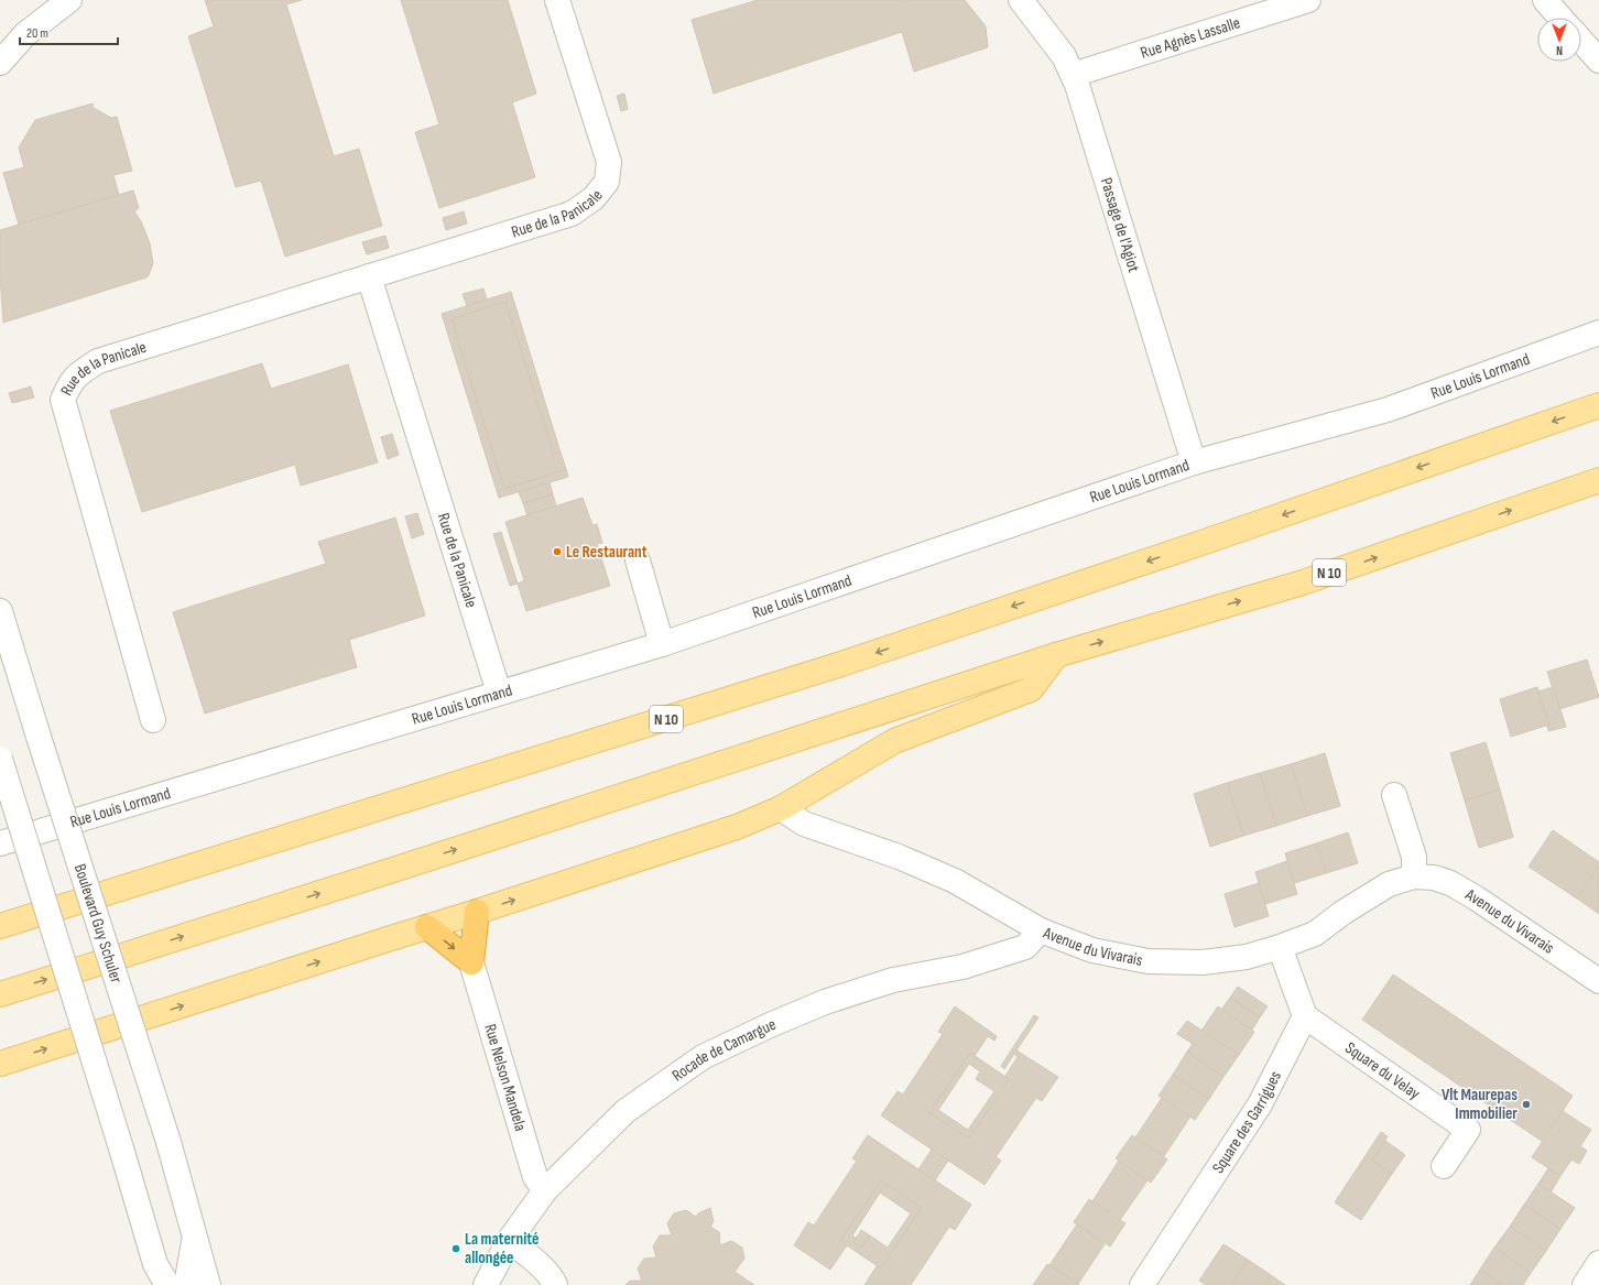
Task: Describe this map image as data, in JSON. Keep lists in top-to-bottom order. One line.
{"streets":{"main road":["N 10"],"street":["Rue Agnès Lassalle","Rue de la Panicale","Passage de l'Agiot","Rue Louis Lormand","Avenue du Vivarais","Boulevard Guy Schuler","Rocade de Camargue","Square du Velay","Rue Nelson Mandela","Square des Garrigues"]},"crossings":[["Rue Agnès Lassalle","Passage de l'Agiot"],["Rue de la Panicale","Rue Louis Lormand"],["Passage de l'Agiot","Rue Louis Lormand"],["Avenue du Vivarais","Rocade de Camargue"],["Rocade de Camargue","Rue Nelson Mandela"],["Square du Velay","Square des Garrigues"]],"places":["Le Restaurant","Vlt Maurepas Immobilier","La maternité allongée"],"scale_bar":"20 m","north":"bottom"}
